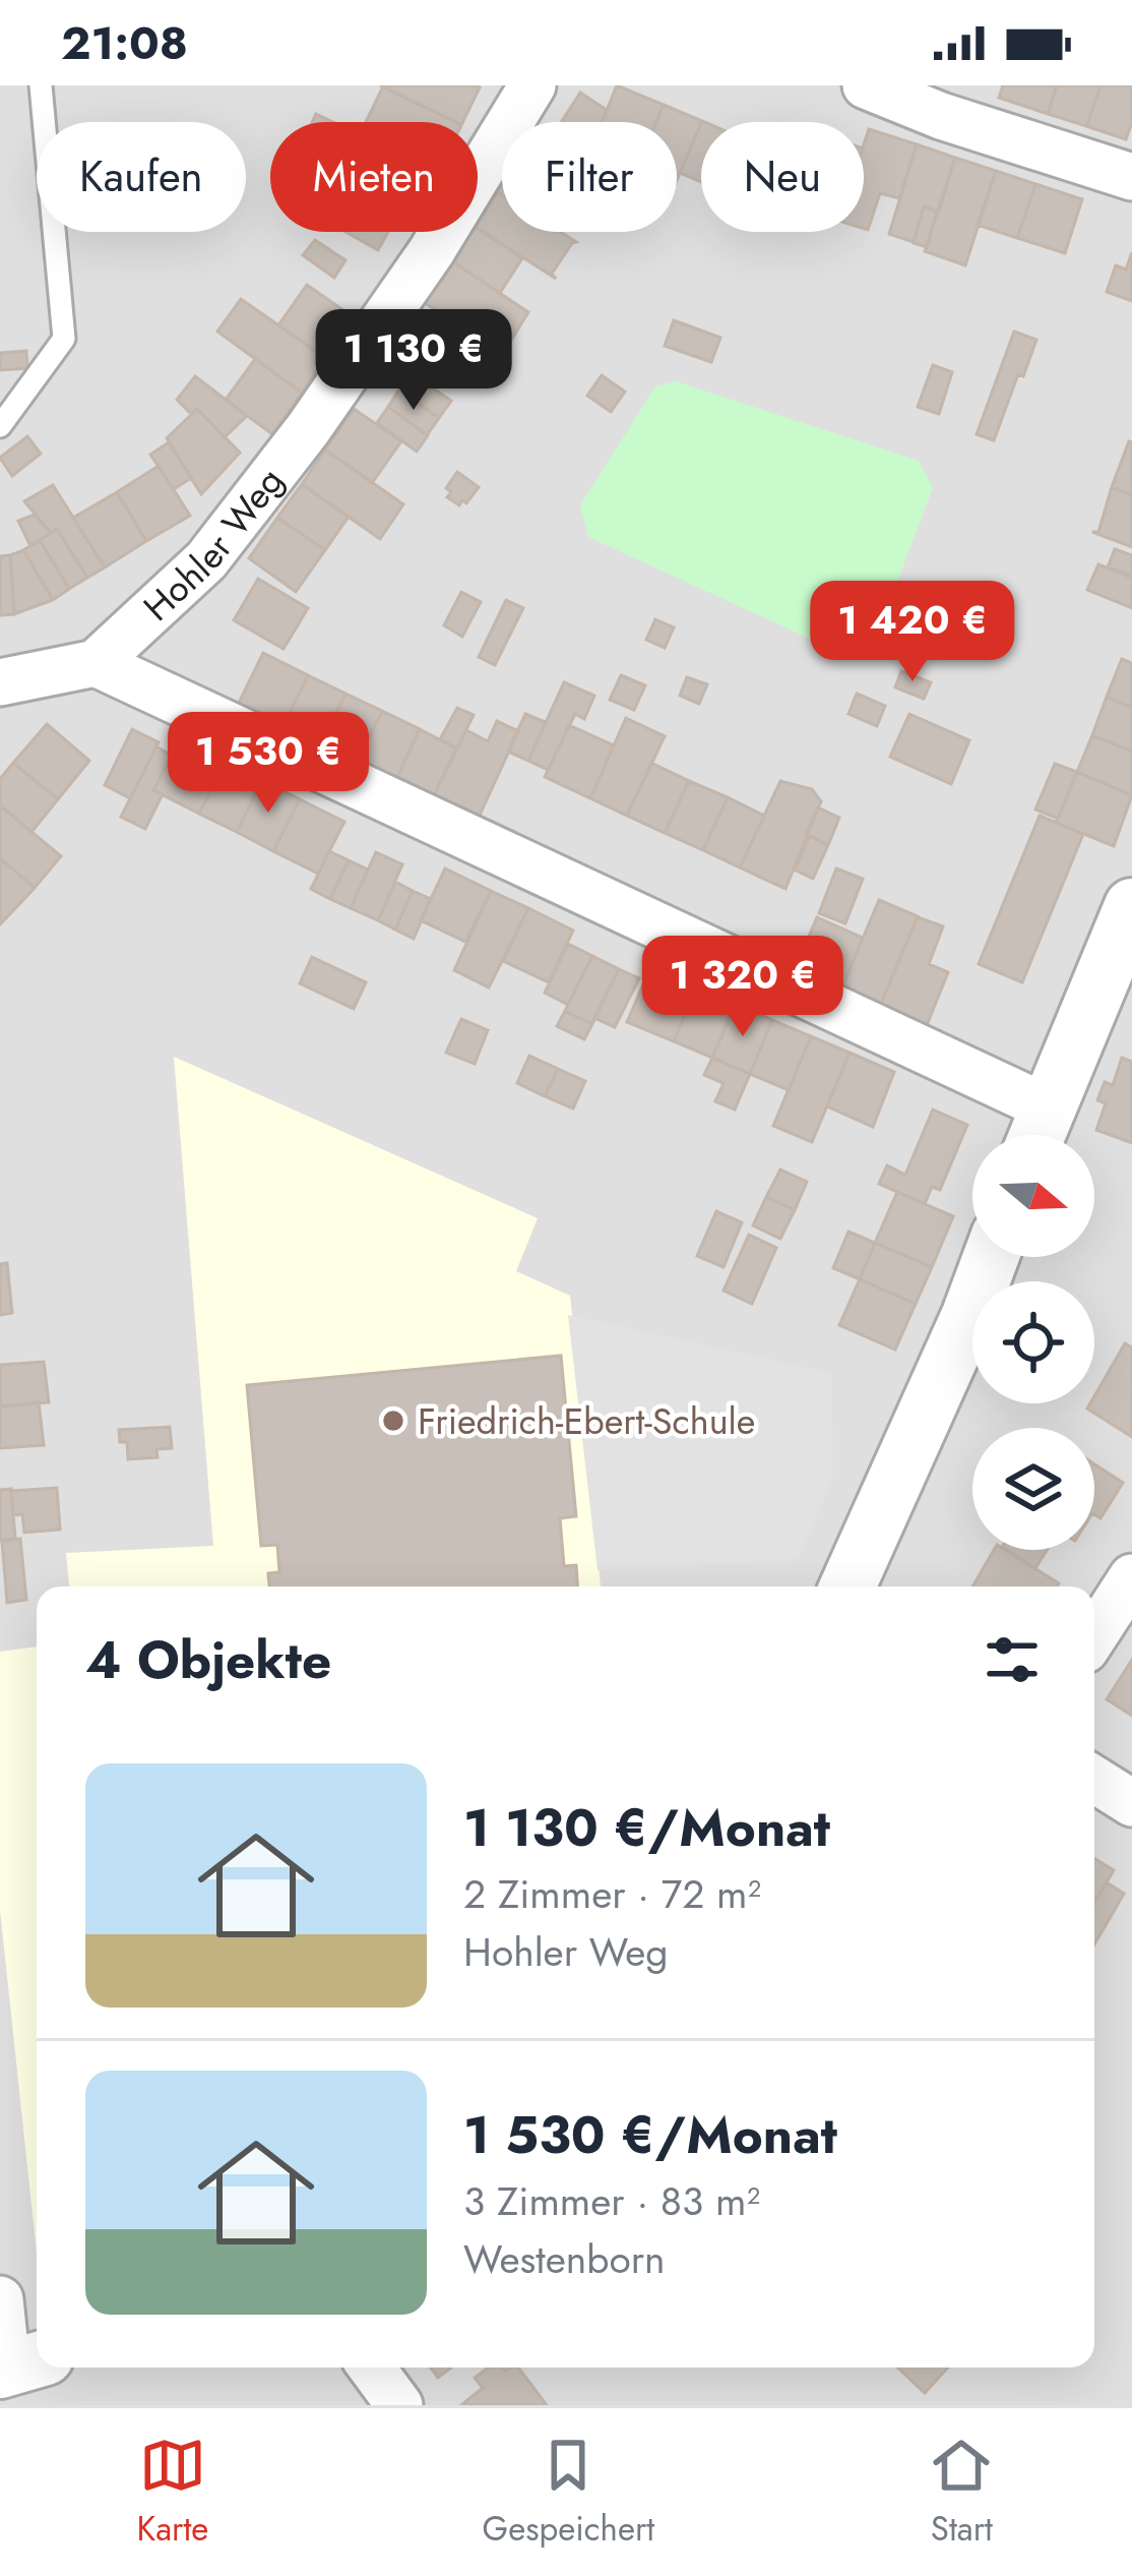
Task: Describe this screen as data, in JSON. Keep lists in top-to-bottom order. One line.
{"streets":{"street":["Hohler Weg"]},"places":["Friedrich-Ebert-Schule"],"north":"right","page":{"status":"21:08","chip":["Kaufen","Mieten","Filter","Neu"],"price":["1 130 €","1 420 €","1 530 €","1 320 €"],"heading":"4 Objekte","list":[{"name":"1 130 €/Monat","note":"2 Zimmer · 72 m² · Hohler Weg"},{"name":"1 530 €/Monat","note":"3 Zimmer · 83 m² · Westenborn"}],"tabs":["Karte","Gespeichert","Start"]}}
